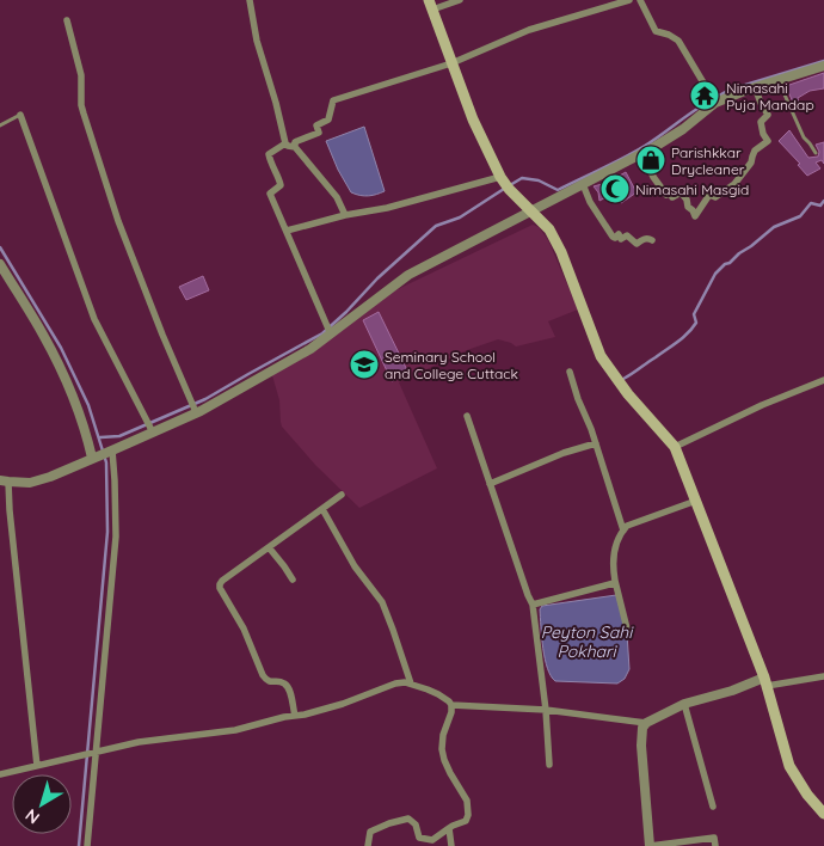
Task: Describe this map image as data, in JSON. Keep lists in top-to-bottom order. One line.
{"water":["Peyton Sahi Pokhari"],"places":{"temple":["Nimasahi Puja Mandap"],"shop":["Parishkkar Drycleaner"],"mosque":["Nimasahi Masgid"],"school or university":["Seminary School and College Cuttack"]},"north":"bottom left"}
